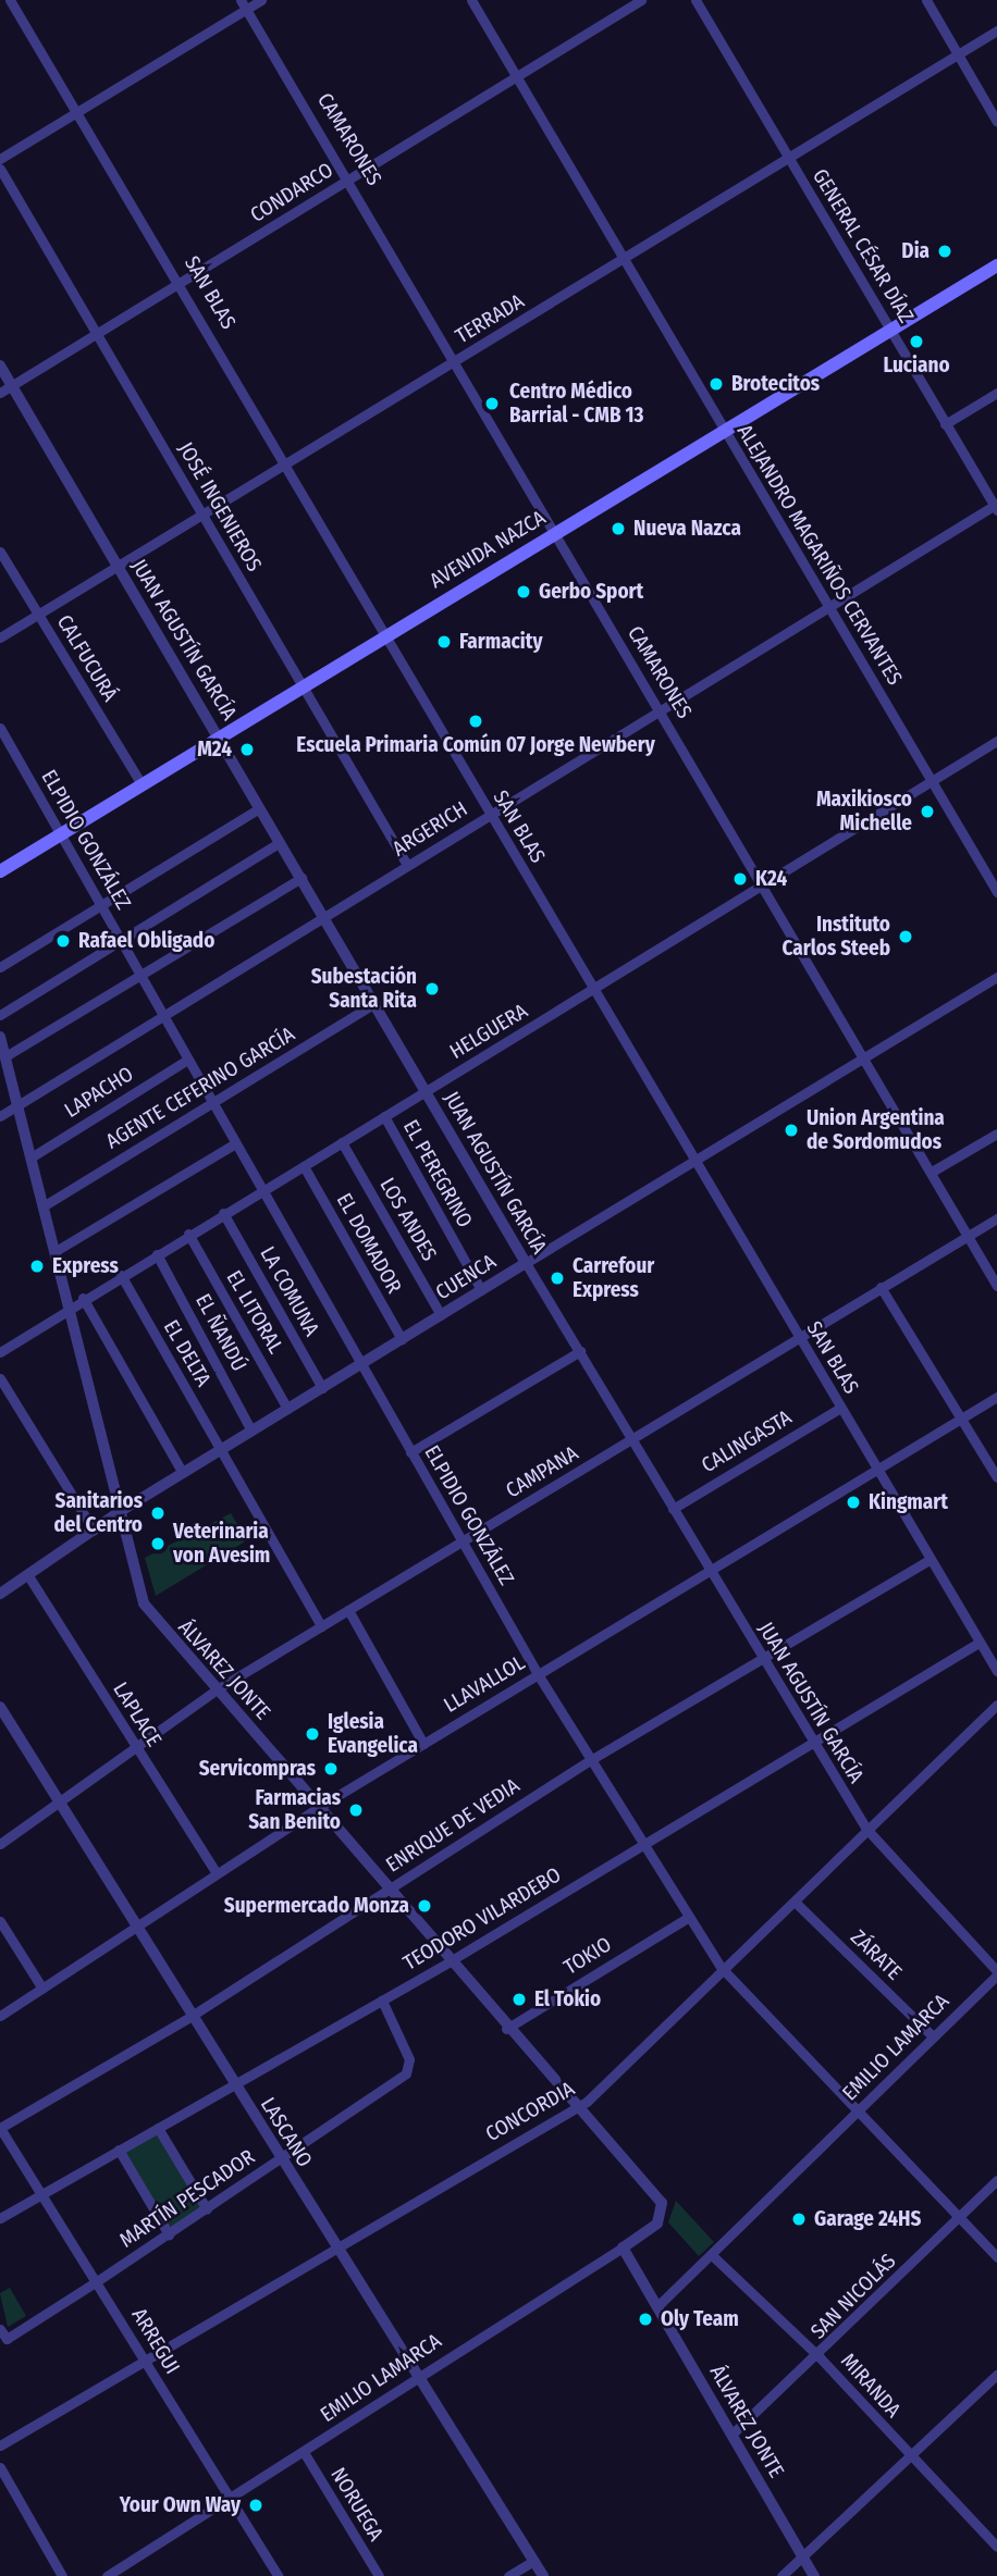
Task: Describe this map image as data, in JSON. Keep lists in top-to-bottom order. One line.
{"streets":{"main road":["AVENIDA NAZCA"],"street":["CAMARONES","CONDARCO","GENERAL CÉSAR DÍAZ","SAN BLAS","TERRADA","JOSÉ INGENIEROS","ALEJANDRO MAGARIÑOS CERVANTES","JUAN AGUSTÍN GARCÍA","CALFUCURÁ","ARGERICH","ELPIDIO GONZÁLEZ","HELGUERA","AGENTE CEFERINO GARCÍA","LAPACHO","EL PEREGRINO","LOS ANDES","EL DOMADOR","CUENCA","LA COMUNA","EL LITORAL","EL ÑANDÚ","EL DELTA","CALINGASTA","CAMPANA","ÁLVAREZ JONTE","LLAVALLOL","LAPLACE","ENRIQUE DE VEDIA","TEODORO VILARDEBO","ZÁRATE","TOKIO","EMILIO LAMARCA","CONCORDIA","LASCANO","MARTÍN PESCADOR","SAN NICOLÁS","ARREGUI","MIRANDA","NORUEGA"]},"crossings":[["CAMARONES","CONDARCO"],["CAMARONES","TERRADA"],["CAMARONES","AVENIDA NAZCA"],["CAMARONES","ARGERICH"],["CAMARONES","HELGUERA"],["CAMARONES","CUENCA"],["CAMARONES","CAMPANA"],["CONDARCO","SAN BLAS"],["CONDARCO","JOSÉ INGENIEROS"],["CONDARCO","ALEJANDRO MAGARIÑOS CERVANTES"],["CONDARCO","JUAN AGUSTÍN GARCÍA"],["GENERAL CÉSAR DÍAZ","TERRADA"],["GENERAL CÉSAR DÍAZ","AVENIDA NAZCA"],["GENERAL CÉSAR DÍAZ","ARGERICH"],["SAN BLAS","TERRADA"],["SAN BLAS","AVENIDA NAZCA"],["SAN BLAS","ARGERICH"],["SAN BLAS","HELGUERA"],["SAN BLAS","CUENCA"],["SAN BLAS","CALINGASTA"],["SAN BLAS","CAMPANA"],["SAN BLAS","LLAVALLOL"],["SAN BLAS","ENRIQUE DE VEDIA"],["SAN BLAS","TEODORO VILARDEBO"],["TERRADA","JOSÉ INGENIEROS"],["TERRADA","ALEJANDRO MAGARIÑOS CERVANTES"],["TERRADA","JUAN AGUSTÍN GARCÍA"],["TERRADA","CALFUCURÁ"],["JOSÉ INGENIEROS","AVENIDA NAZCA"],["JOSÉ INGENIEROS","ARGERICH"],["AVENIDA NAZCA","ALEJANDRO MAGARIÑOS CERVANTES"],["AVENIDA NAZCA","JUAN AGUSTÍN GARCÍA"],["AVENIDA NAZCA","CALFUCURÁ"],["AVENIDA NAZCA","ELPIDIO GONZÁLEZ"],["ALEJANDRO MAGARIÑOS CERVANTES","ARGERICH"],["ALEJANDRO MAGARIÑOS CERVANTES","HELGUERA"],["JUAN AGUSTÍN GARCÍA","ARGERICH"],["JUAN AGUSTÍN GARCÍA","HELGUERA"],["JUAN AGUSTÍN GARCÍA","AGENTE CEFERINO GARCÍA"],["JUAN AGUSTÍN GARCÍA","CUENCA"],["JUAN AGUSTÍN GARCÍA","CALINGASTA"],["JUAN AGUSTÍN GARCÍA","CAMPANA"],["JUAN AGUSTÍN GARCÍA","LLAVALLOL"],["JUAN AGUSTÍN GARCÍA","ENRIQUE DE VEDIA"],["JUAN AGUSTÍN GARCÍA","TEODORO VILARDEBO"],["JUAN AGUSTÍN GARCÍA","EMILIO LAMARCA"],["JUAN AGUSTÍN GARCÍA","CONCORDIA"],["ARGERICH","ELPIDIO GONZÁLEZ"],["ARGERICH","ÁLVAREZ JONTE"],["ELPIDIO GONZÁLEZ","HELGUERA"],["ELPIDIO GONZÁLEZ","AGENTE CEFERINO GARCÍA"],["ELPIDIO GONZÁLEZ","LAPACHO"],["ELPIDIO GONZÁLEZ","CUENCA"],["ELPIDIO GONZÁLEZ","CAMPANA"],["ELPIDIO GONZÁLEZ","LLAVALLOL"],["ELPIDIO GONZÁLEZ","ENRIQUE DE VEDIA"],["ELPIDIO GONZÁLEZ","TEODORO VILARDEBO"],["ELPIDIO GONZÁLEZ","TOKIO"],["ELPIDIO GONZÁLEZ","EMILIO LAMARCA"],["ELPIDIO GONZÁLEZ","CONCORDIA"],["ELPIDIO GONZÁLEZ","SAN NICOLÁS"],["HELGUERA","EL PEREGRINO"],["HELGUERA","LOS ANDES"],["HELGUERA","EL DOMADOR"],["HELGUERA","LA COMUNA"],["HELGUERA","EL LITORAL"],["HELGUERA","EL ÑANDÚ"],["HELGUERA","EL DELTA"],["HELGUERA","ÁLVAREZ JONTE"],["AGENTE CEFERINO GARCÍA","ÁLVAREZ JONTE"],["LAPACHO","ÁLVAREZ JONTE"],["EL PEREGRINO","CUENCA"],["LOS ANDES","CUENCA"],["EL DOMADOR","CUENCA"],["CUENCA","LA COMUNA"],["CUENCA","EL LITORAL"],["CUENCA","EL ÑANDÚ"],["CUENCA","EL DELTA"],["CUENCA","ÁLVAREZ JONTE"],["CUENCA","LAPLACE"],["EL DELTA","CAMPANA"],["CAMPANA","ÁLVAREZ JONTE"],["CAMPANA","LAPLACE"],["CAMPANA","LASCANO"],["ÁLVAREZ JONTE","LLAVALLOL"],["ÁLVAREZ JONTE","ENRIQUE DE VEDIA"],["ÁLVAREZ JONTE","TEODORO VILARDEBO"],["ÁLVAREZ JONTE","TOKIO"],["ÁLVAREZ JONTE","EMILIO LAMARCA"],["ÁLVAREZ JONTE","CONCORDIA"],["ÁLVAREZ JONTE","SAN NICOLÁS"],["LLAVALLOL","LAPLACE"],["LLAVALLOL","LASCANO"],["ENRIQUE DE VEDIA","LASCANO"],["ENRIQUE DE VEDIA","ARREGUI"],["TEODORO VILARDEBO","LASCANO"],["TEODORO VILARDEBO","MARTÍN PESCADOR"],["TEODORO VILARDEBO","ARREGUI"],["ZÁRATE","EMILIO LAMARCA"],["ZÁRATE","CONCORDIA"],["EMILIO LAMARCA","LASCANO"],["EMILIO LAMARCA","ARREGUI"],["EMILIO LAMARCA","MIRANDA"],["EMILIO LAMARCA","NORUEGA"],["CONCORDIA","LASCANO"],["CONCORDIA","ARREGUI"],["LASCANO","MARTÍN PESCADOR"],["MARTÍN PESCADOR","ARREGUI"],["SAN NICOLÁS","MIRANDA"]],"places":["Dia","Luciano","Brotecitos","Centro Médico Barrial - CMB 13","Nueva Nazca","Gerbo Sport","Farmacity","Escuela Primaria Común 07 Jorge Newbery","M24","Maxikiosco Michelle","K24","Instituto Carlos Steeb","Rafael Obligado","Subestación Santa Rita","Union Argentina de Sordomudos","Express","Carrefour Express","Kingmart","Sanitarios del Centro","Veterinaria von Avesim","Iglesia Evangelica","Servicompras","Farmacias San Benito","Supermercado Monza","El Tokio","Garage 24HS","Oly Team","Your Own Way"]}
